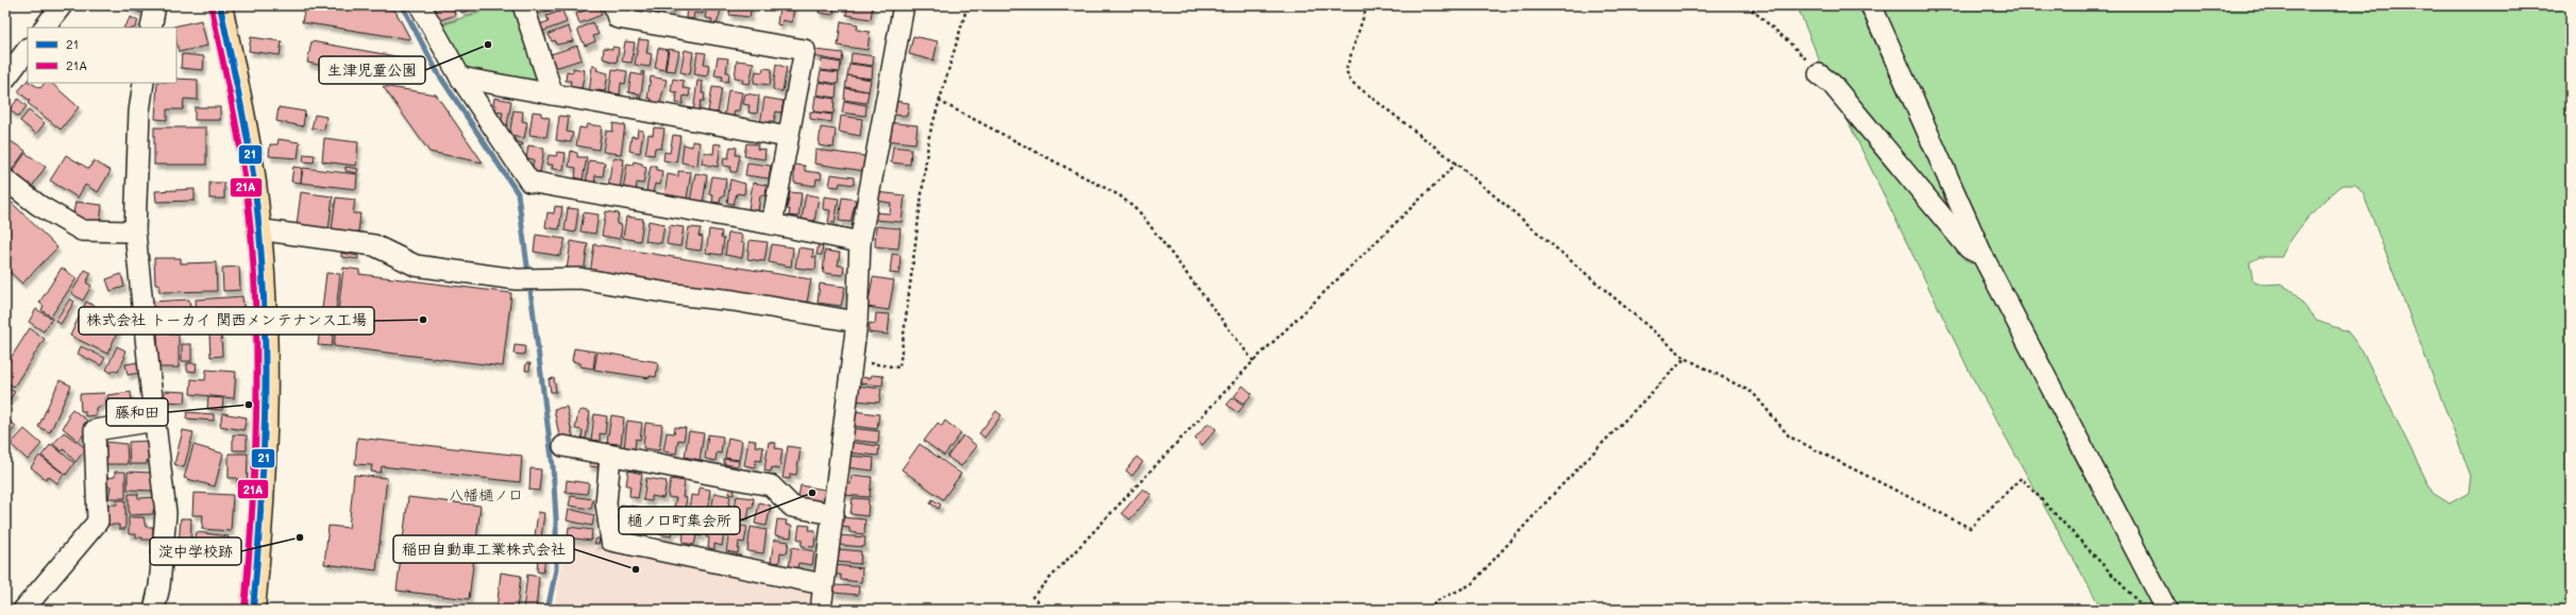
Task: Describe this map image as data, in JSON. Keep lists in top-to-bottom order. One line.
{"districts":["八幡樋ノ口"],"places":["生津児童公園","株式会社 トーカイ 関西メンテナンス工場","藤和田","樋ノ口町集会所","淀中学校跡","稲田自動車工業株式会社"],"lines":["transit line 21","transit line 21A"],"legend":["21","21A"]}
